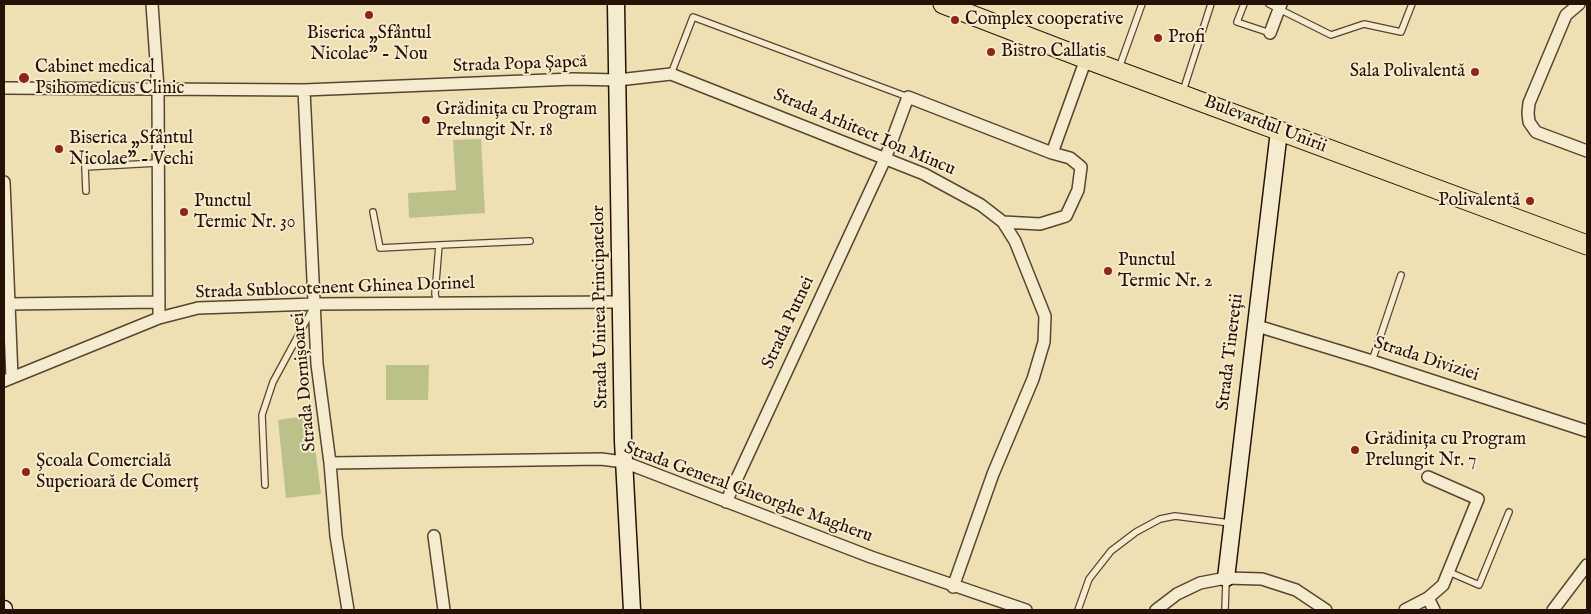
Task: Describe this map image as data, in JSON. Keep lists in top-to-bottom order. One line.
{"streets":{"main road":["Bulevardul Unirii","Strada Unirea Principatelor","Strada Tinereții"],"street":["Strada Popa Șapcă","Strada Arhitect Ion Mincu","Strada Sublocotenent Ghinea Dorinel","Strada Putnei","Strada Diviziei","Strada Dornișoarei","Strada General Gheorghe Magheru"]},"crossings":[["Strada Popa Șapcă","Strada Arhitect Ion Mincu"],["Strada Popa Șapcă","Strada Unirea Principatelor"],["Strada Popa Șapcă","Strada Dornișoarei"],["Bulevardul Unirii","Strada Tinereții"],["Strada Arhitect Ion Mincu","Strada Unirea Principatelor"],["Strada Arhitect Ion Mincu","Strada Putnei"],["Strada Arhitect Ion Mincu","Strada General Gheorghe Magheru"],["Strada Sublocotenent Ghinea Dorinel","Strada Unirea Principatelor"],["Strada Sublocotenent Ghinea Dorinel","Strada Dornișoarei"],["Strada Unirea Principatelor","Strada General Gheorghe Magheru"],["Strada Putnei","Strada General Gheorghe Magheru"],["Strada Tinereții","Strada Diviziei"],["Strada Dornișoarei","Strada General Gheorghe Magheru"]],"places":["Biserica „Sfântul Nicolae” - Nou","Complex cooperative","Profi","Bistro Callatis","Sala Polivalentă","Cabinet medical Psihomedicus Clinic","Grădinița cu Program Prelungit Nr. 18","Biserica „Sfântul Nicolae” - Vechi","Polivalentă","Punctul Termic Nr. 30","Punctul Termic Nr. 2","Grădinița cu Program Prelungit Nr. 7","Școala Comercială Superioară de Comerț"]}
